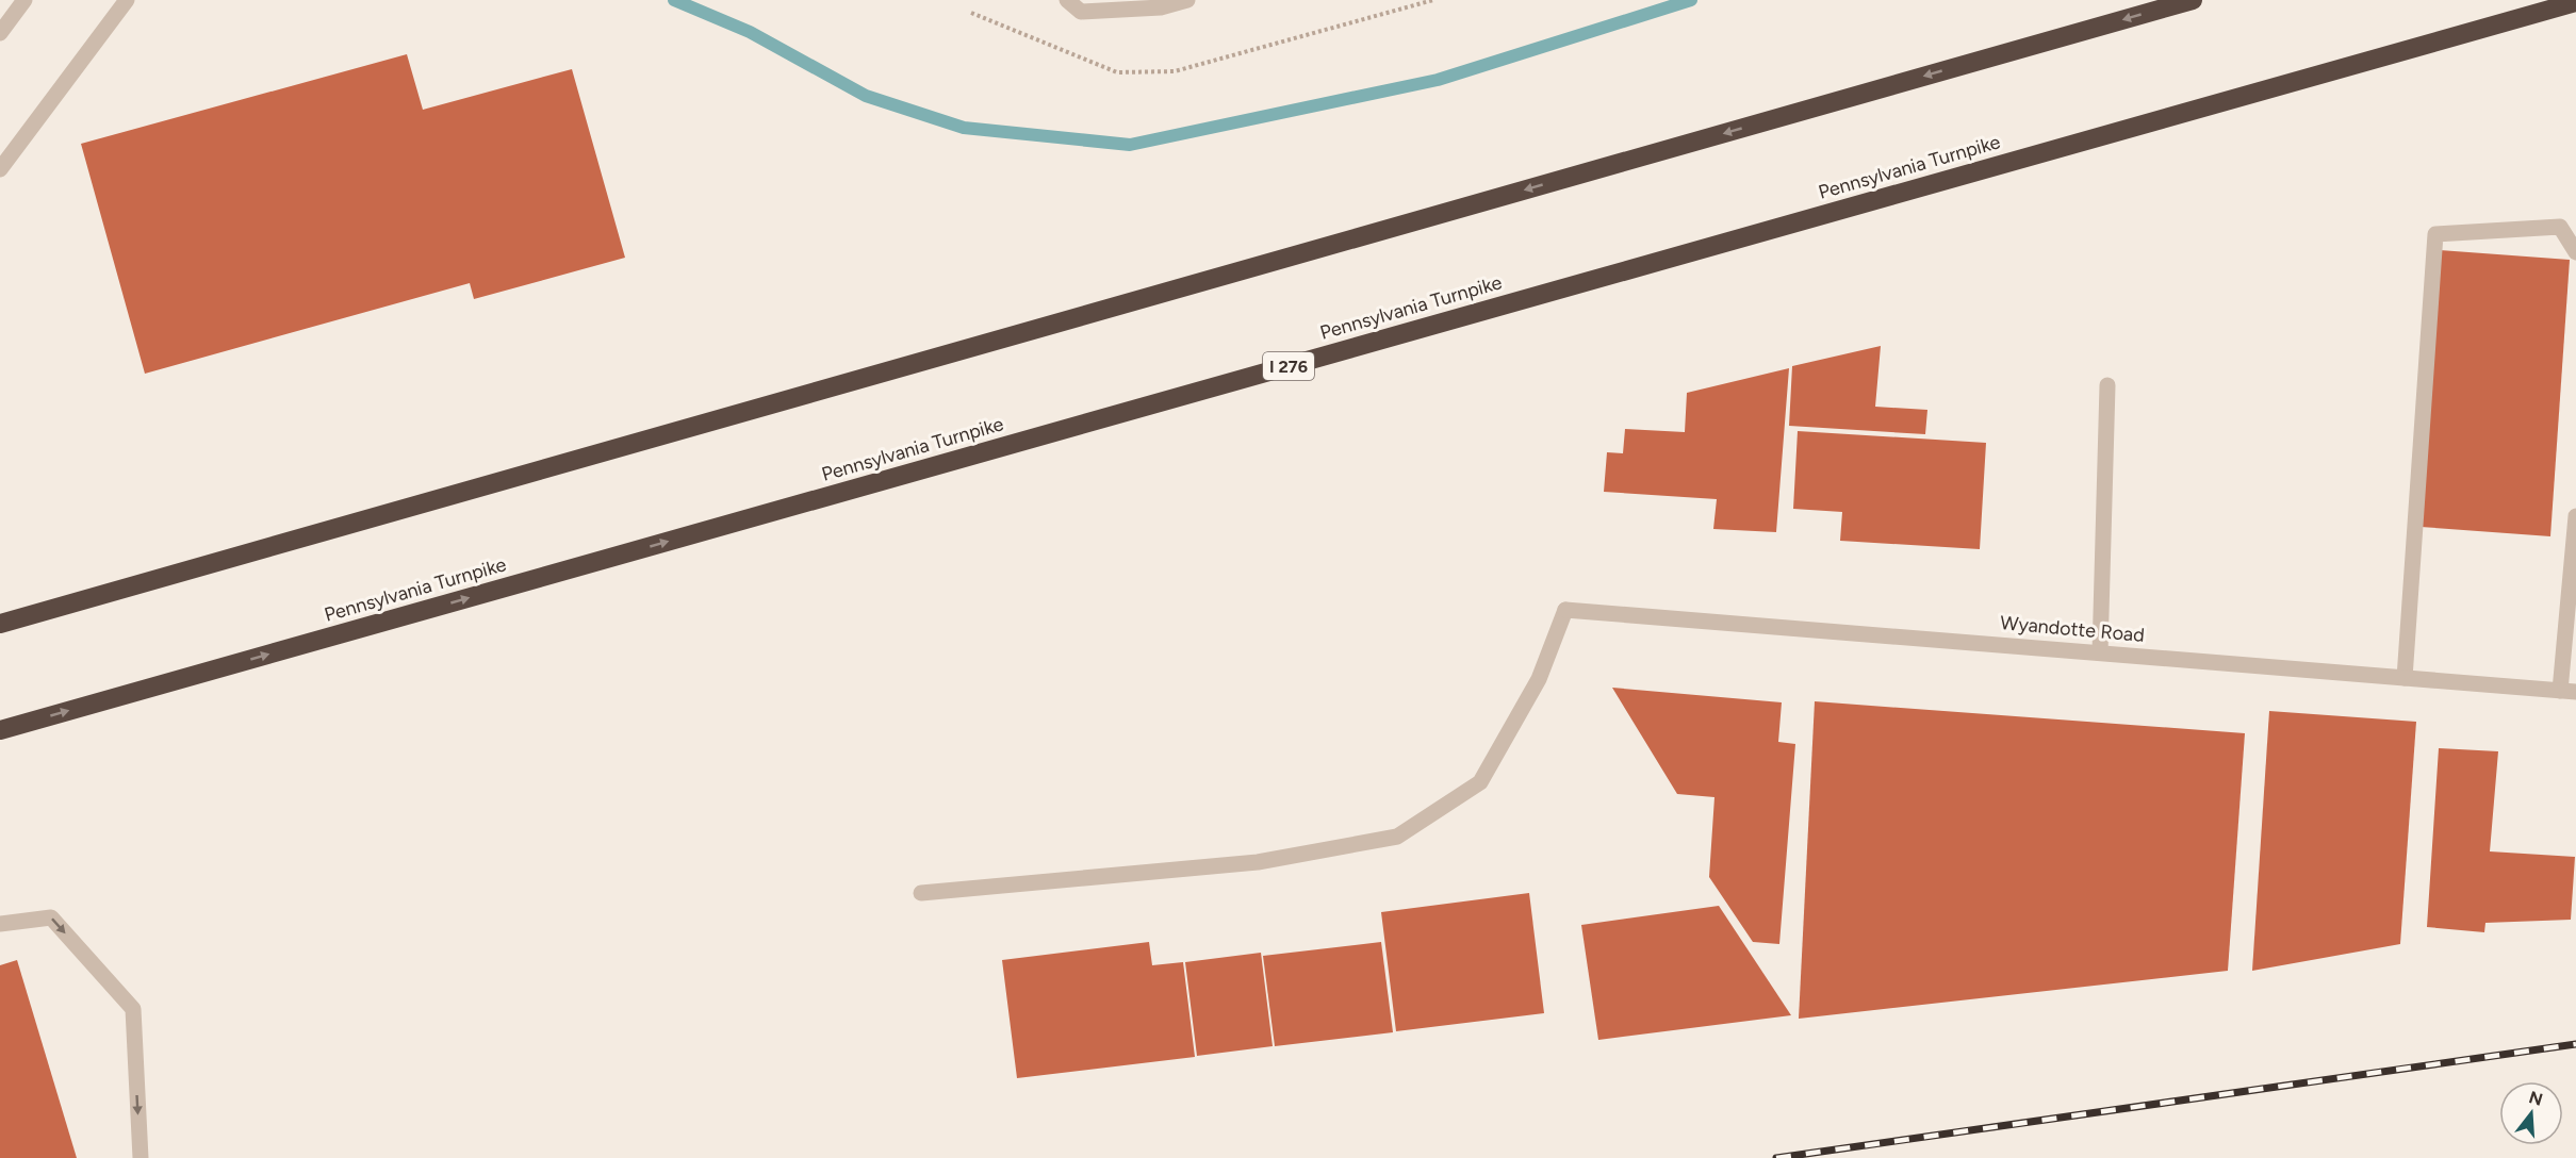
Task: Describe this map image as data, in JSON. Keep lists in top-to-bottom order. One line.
{"streets":{"highway":["Pennsylvania Turnpike","I 276"],"street":["Wyandotte Road"]},"north":"top"}
